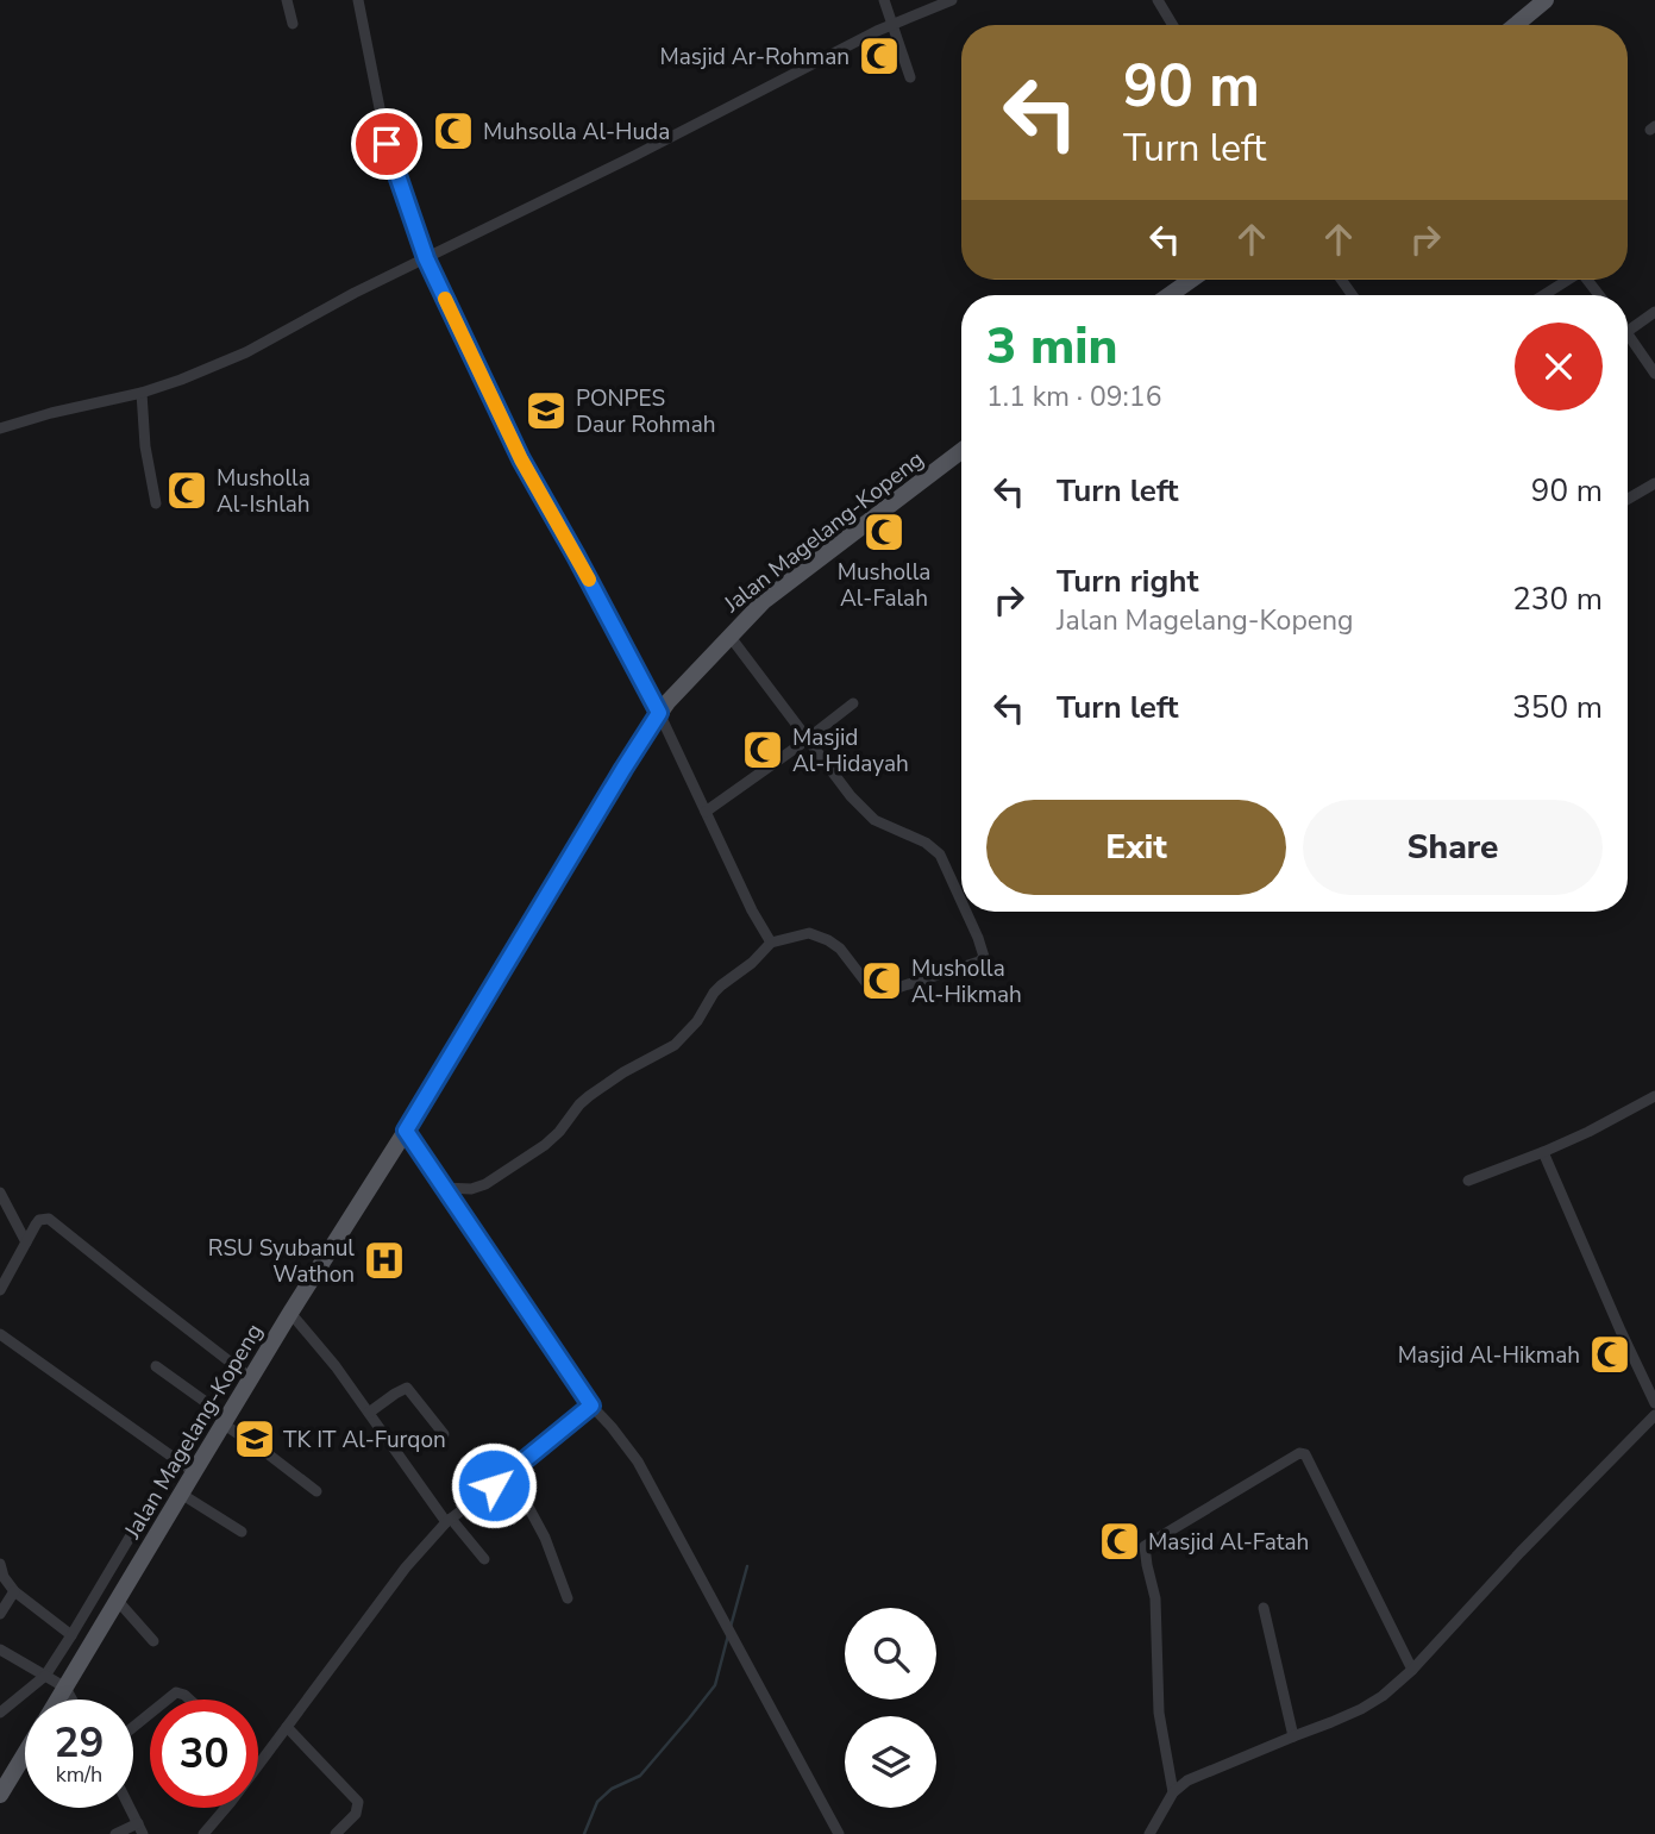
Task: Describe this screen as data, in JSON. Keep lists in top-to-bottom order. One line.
{"streets":{"main road":["Jalan Magelang-Kopeng"]},"places":{"mosque":["Masjid Ar-Rohman","Muhsolla Al-Huda","Musholla Al-Ishlah","Musholla Al-Falah","Masjid Al-Hidayah","Musholla Al-Hikmah","Masjid Al-Hikmah","Masjid Al-Fatah"],"school or university":["PONPES Daur Rohmah","TK IT Al-Furqon"],"hospital":["RSU Syubanul Wathon"]},"page":{"turn":["90 m","Turn left"],"heading":["3 min","1.1 km · 09:16"],"list":[{"name":"Turn left","value":"90 m"},{"name":"Turn right","note":"Jalan Magelang-Kopeng","value":"230 m"},{"name":"Turn left","value":"350 m"}],"buttons":["Exit","Share"],"speed":"29 km/h","limit":"30"}}
